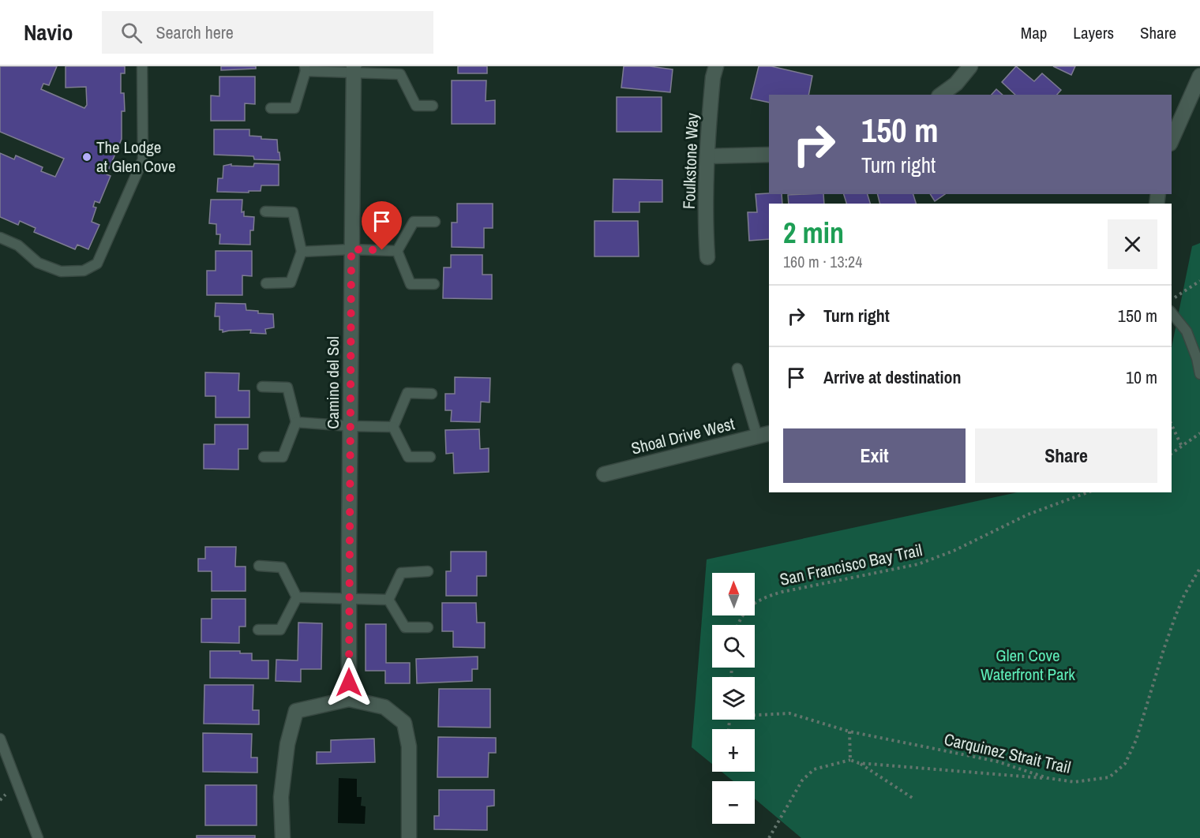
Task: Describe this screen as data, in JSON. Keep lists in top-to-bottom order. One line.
{"streets":{"street":["Foulkstone Way","Camino del Sol","Shoal Drive West"],"path":["San Francisco Bay Trail","Carquinez Strait Trail"]},"parks":["Glen Cove Waterfront Park"],"places":["The Lodge at Glen Cove"],"north":"top","page":{"header":"Navio","search":"Search here","nav":["Map","Layers","Share"],"turn":["150 m","Turn right"],"heading":["2 min","160 m · 13:24"],"list":[{"name":"Turn right","value":"150 m"},{"name":"Arrive at destination","value":"10 m"}],"buttons":["Exit","Share"],"map_buttons":["+","−"]}}
